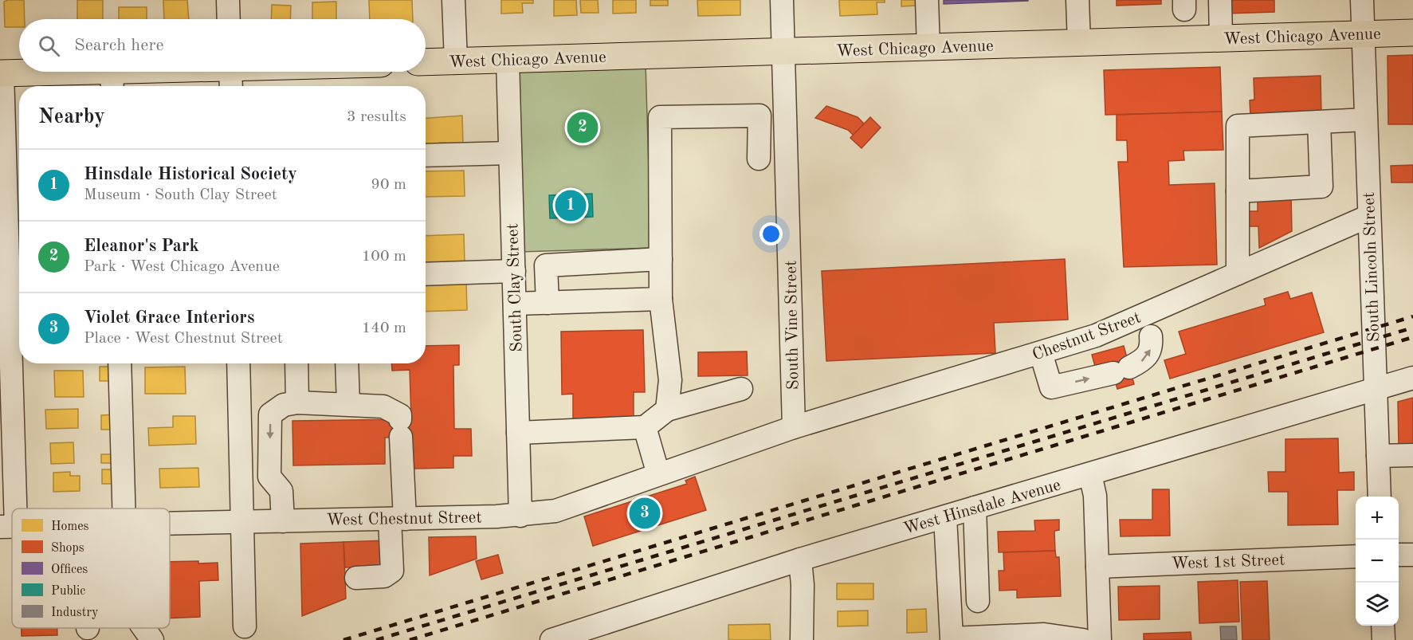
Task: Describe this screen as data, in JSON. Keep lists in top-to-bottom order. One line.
{"streets":{"main road":["West Chicago Avenue"],"street":["South Lincoln Street","South Clay Street","South Vine Street","Chestnut Street","West Hinsdale Avenue","West Chestnut Street","West 1st Street"]},"crossings":[["West Chicago Avenue","South Lincoln Street"],["West Chicago Avenue","South Clay Street"],["West Chicago Avenue","South Vine Street"],["South Lincoln Street","Chestnut Street"],["South Lincoln Street","West Hinsdale Avenue"],["South Clay Street","West Chestnut Street"],["South Vine Street","Chestnut Street"],["South Vine Street","West Chestnut Street"],["Chestnut Street","West Chestnut Street"]],"legend":["Homes","Shops","Offices","Public","Industry"],"page":{"search":"Search here","heading":["Nearby","3 results"],"pins":["2","1","3"],"list":[{"mark":"1","name":"Hinsdale Historical Society","note":"Museum · South Clay Street","value":"90 m"},{"mark":"2","name":"Eleanor's Park","note":"Park · West Chicago Avenue","value":"100 m"},{"mark":"3","name":"Violet Grace Interiors","note":"Place · West Chestnut Street","value":"140 m"}],"map_buttons":["+","−"]}}
